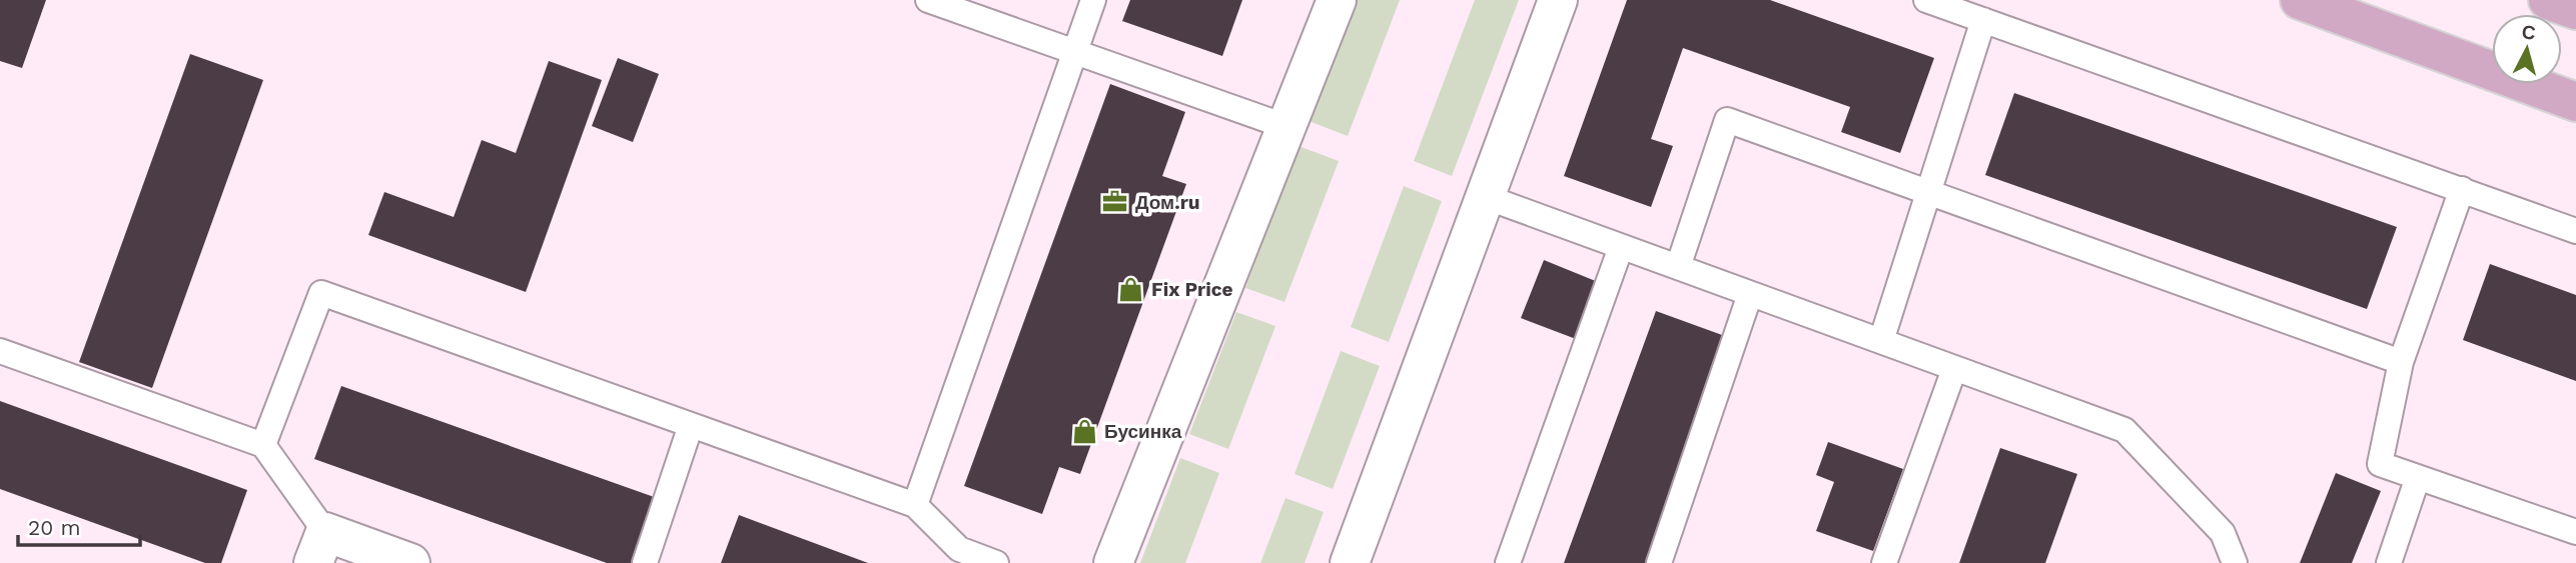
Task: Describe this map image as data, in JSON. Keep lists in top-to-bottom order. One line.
{"places":{"office":["Дом.ru"],"shop":["Fix Price","Бусинка"]},"scale_bar":"20 m","north":"top"}
